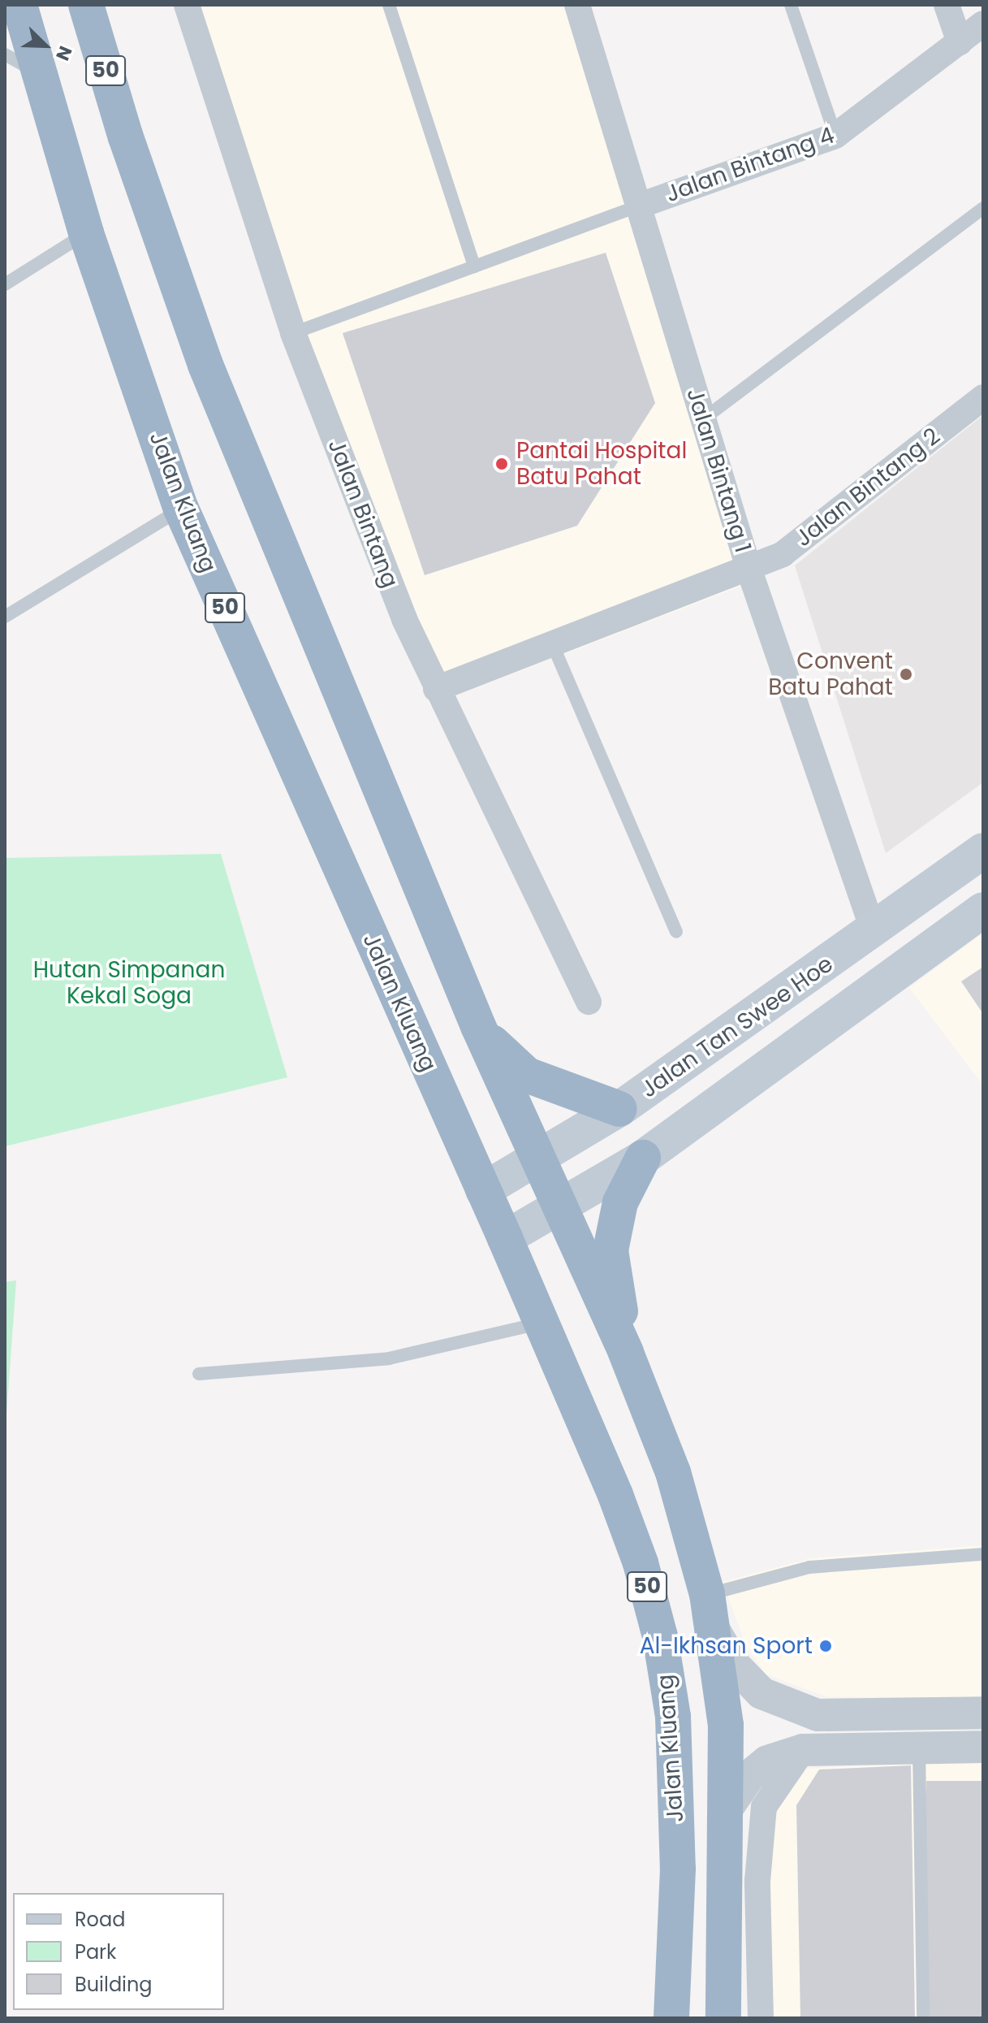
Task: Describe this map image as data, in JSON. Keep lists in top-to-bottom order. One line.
{"streets":{"highway":["50","Jalan Kluang"],"main road":["Jalan Tan Swee Hoe"],"street":["Jalan Bintang 4","Jalan Bintang 1","Jalan Bintang 2","Jalan Bintang"]},"crossings":[["50","Jalan Tan Swee Hoe"],["Jalan Bintang 4","Jalan Bintang 1"],["Jalan Bintang 1","Jalan Bintang 2"],["Jalan Bintang 1","Jalan Tan Swee Hoe"],["Jalan Bintang 2","Jalan Bintang"],["Jalan Kluang","Jalan Tan Swee Hoe"]],"parks":["Hutan Simpanan Kekal Soga"],"places":["Pantai Hospital Batu Pahat","Convent Batu Pahat","Al-Ikhsan Sport"],"legend":["Road","Park","Building"],"north":"bottom right"}
